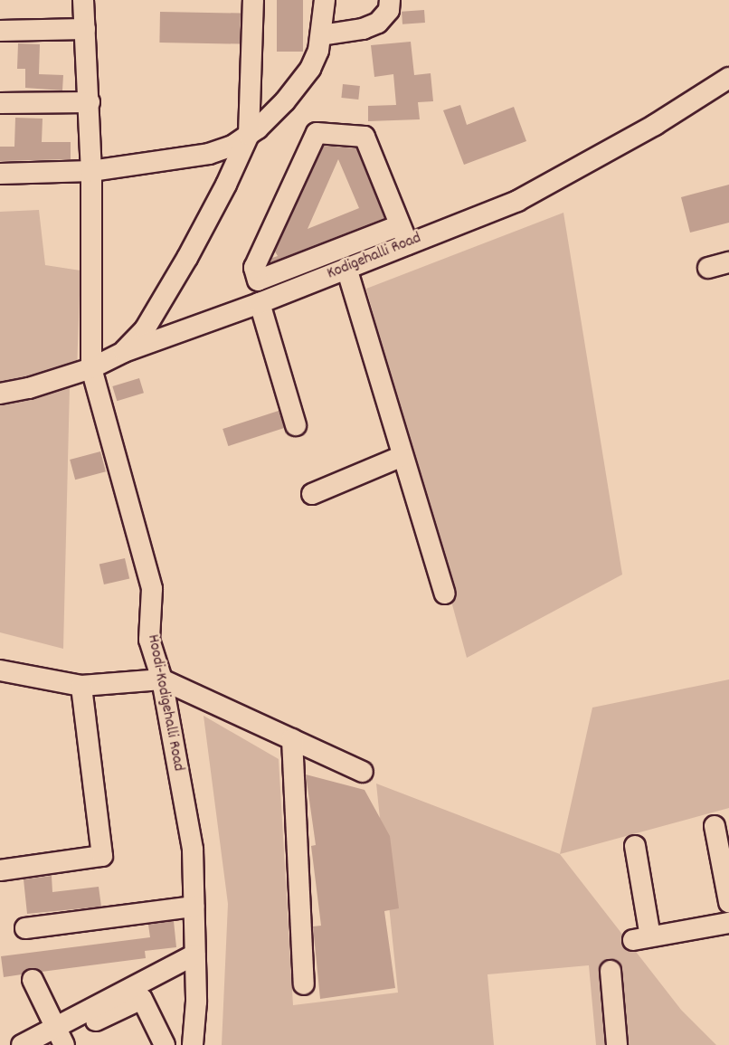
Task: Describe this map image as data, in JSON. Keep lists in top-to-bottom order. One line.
{"streets":{"street":["Kodigehalli Road","Hoodi-Kodigehalli Road"]},"crossings":[["Kodigehalli Road","Hoodi-Kodigehalli Road"]]}
